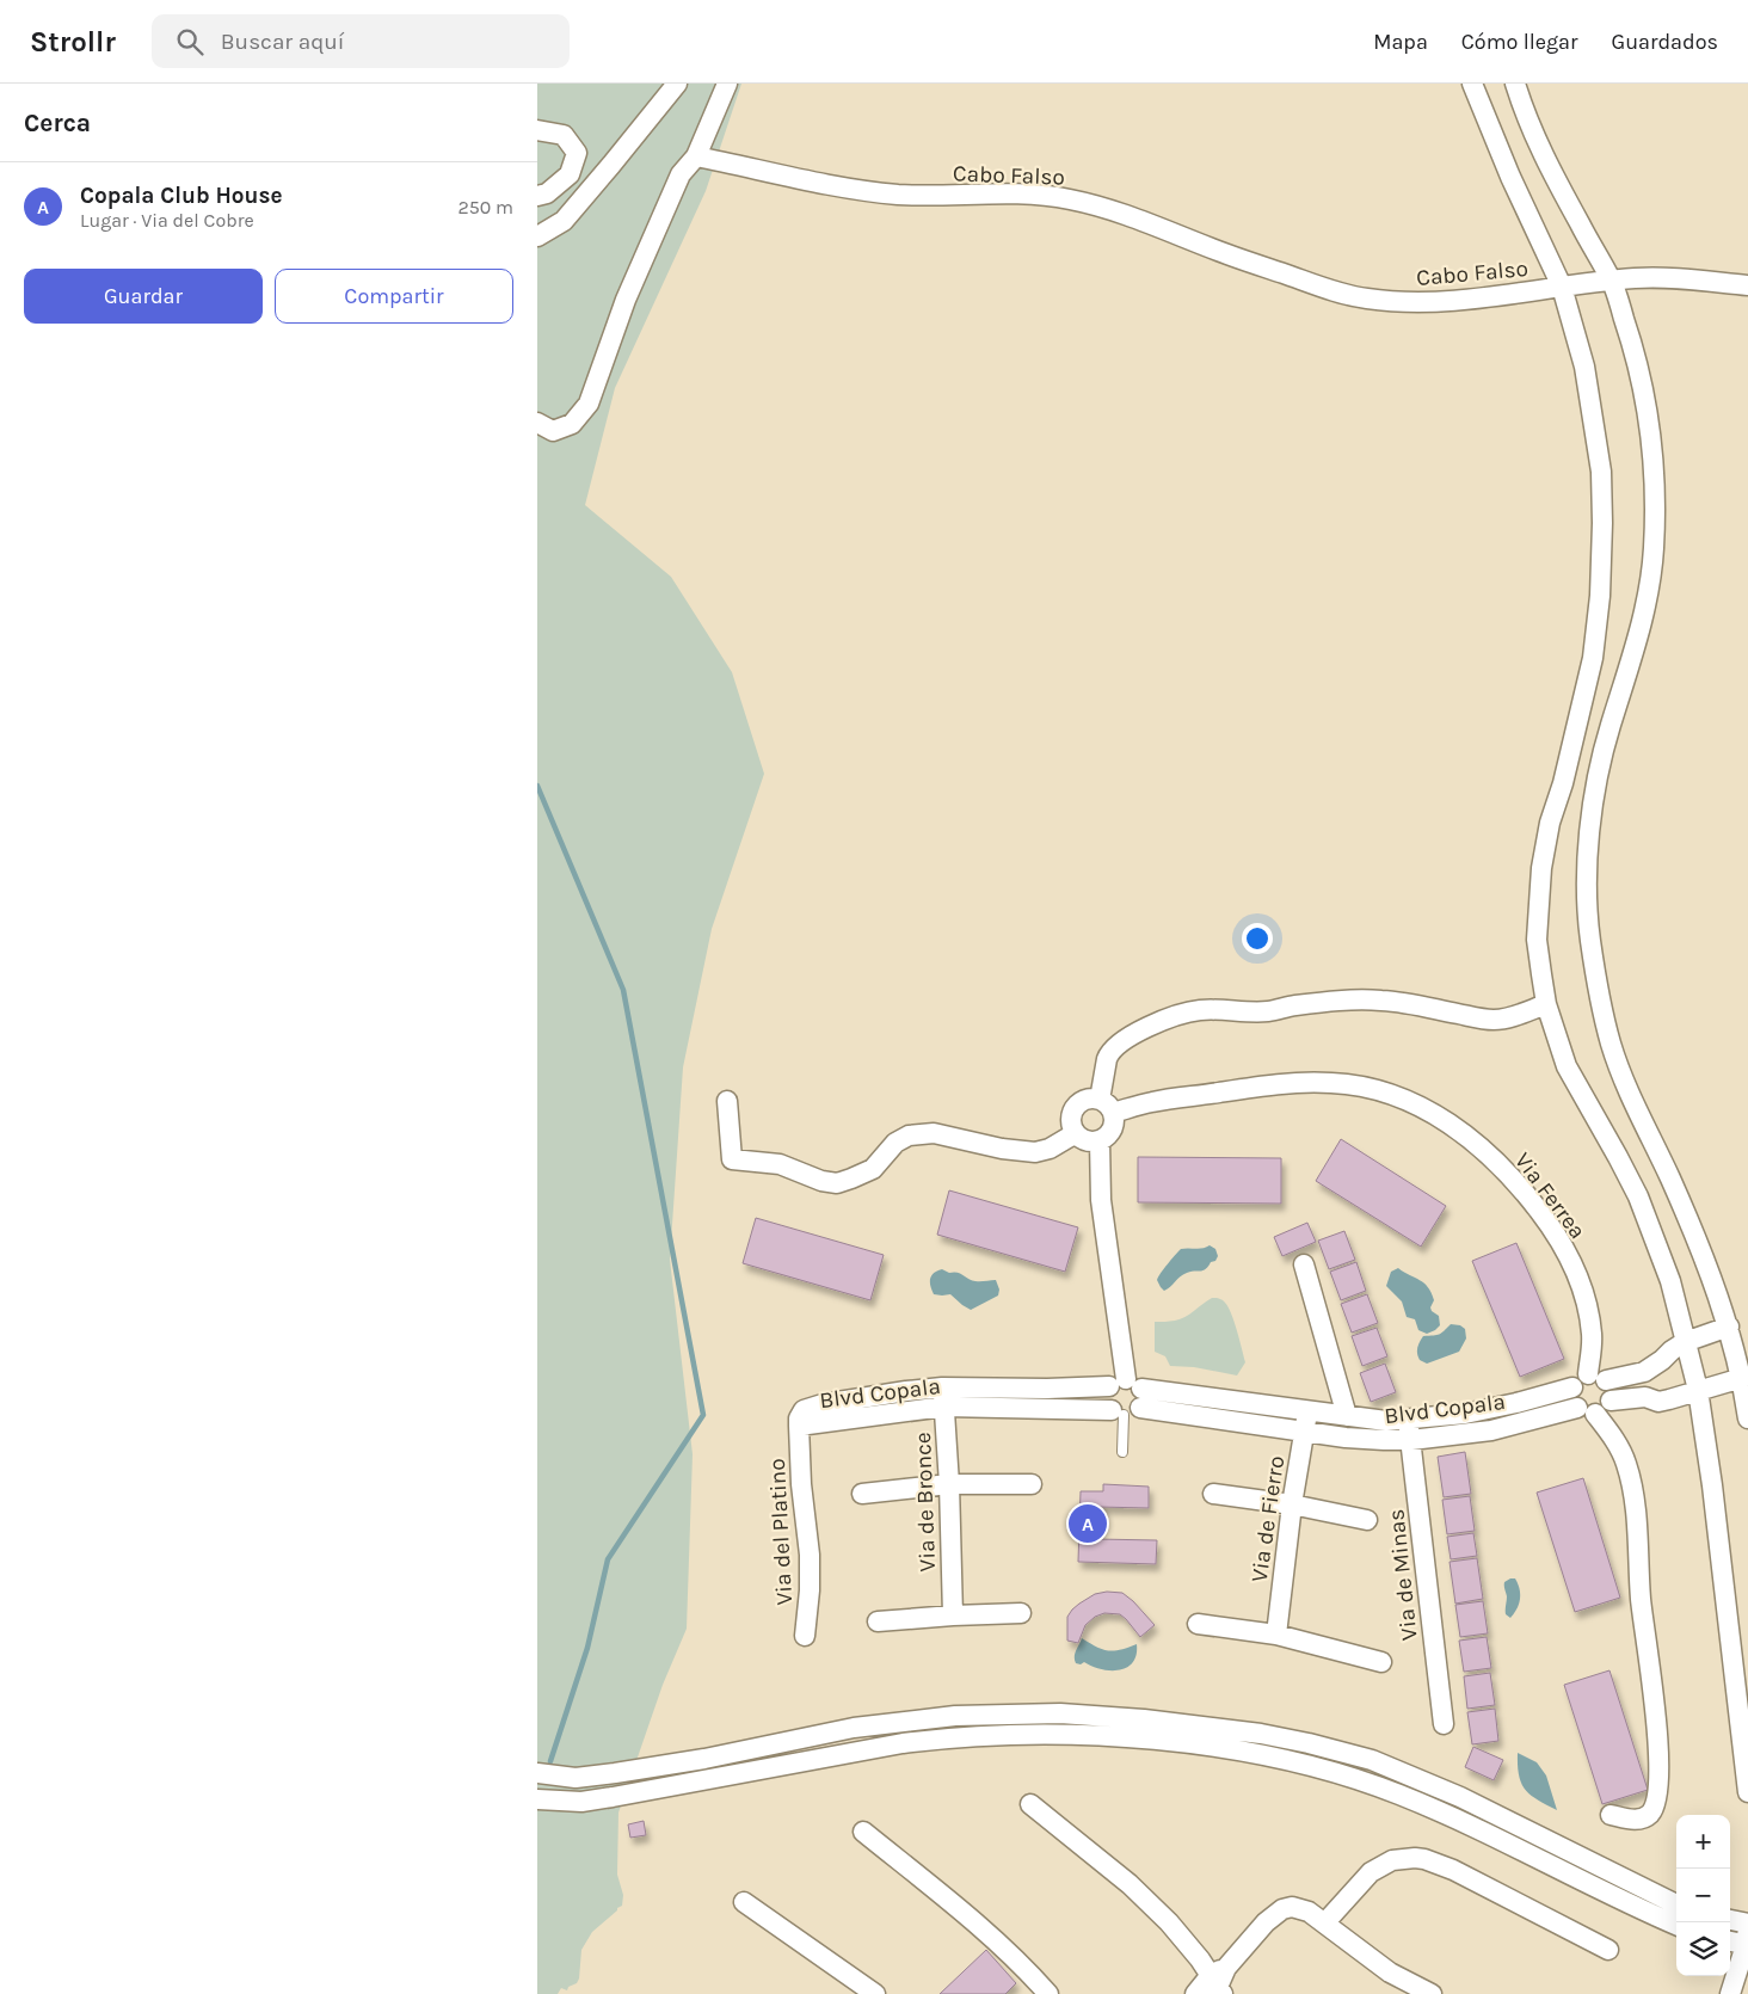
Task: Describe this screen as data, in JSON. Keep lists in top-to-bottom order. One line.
{"streets":{"street":["Cabo Falso","Via Ferrea","Blvd Copala","Via de Bronce","Via de Fierro","Via del Platino","Via de Minas"]},"crossings":[["Via Ferrea","Blvd Copala"],["Blvd Copala","Via de Bronce"],["Blvd Copala","Via de Fierro"],["Blvd Copala","Via del Platino"],["Blvd Copala","Via de Minas"]],"page":{"header":"Strollr","search":"Buscar aquí","nav":["Mapa","Cómo llegar","Guardados"],"heading":"Cerca","list":[{"mark":"A","name":"Copala Club House","note":"Lugar · Via del Cobre","value":"250 m"}],"buttons":["Guardar","Compartir"],"pins":"A","map_buttons":["+","−"]}}
